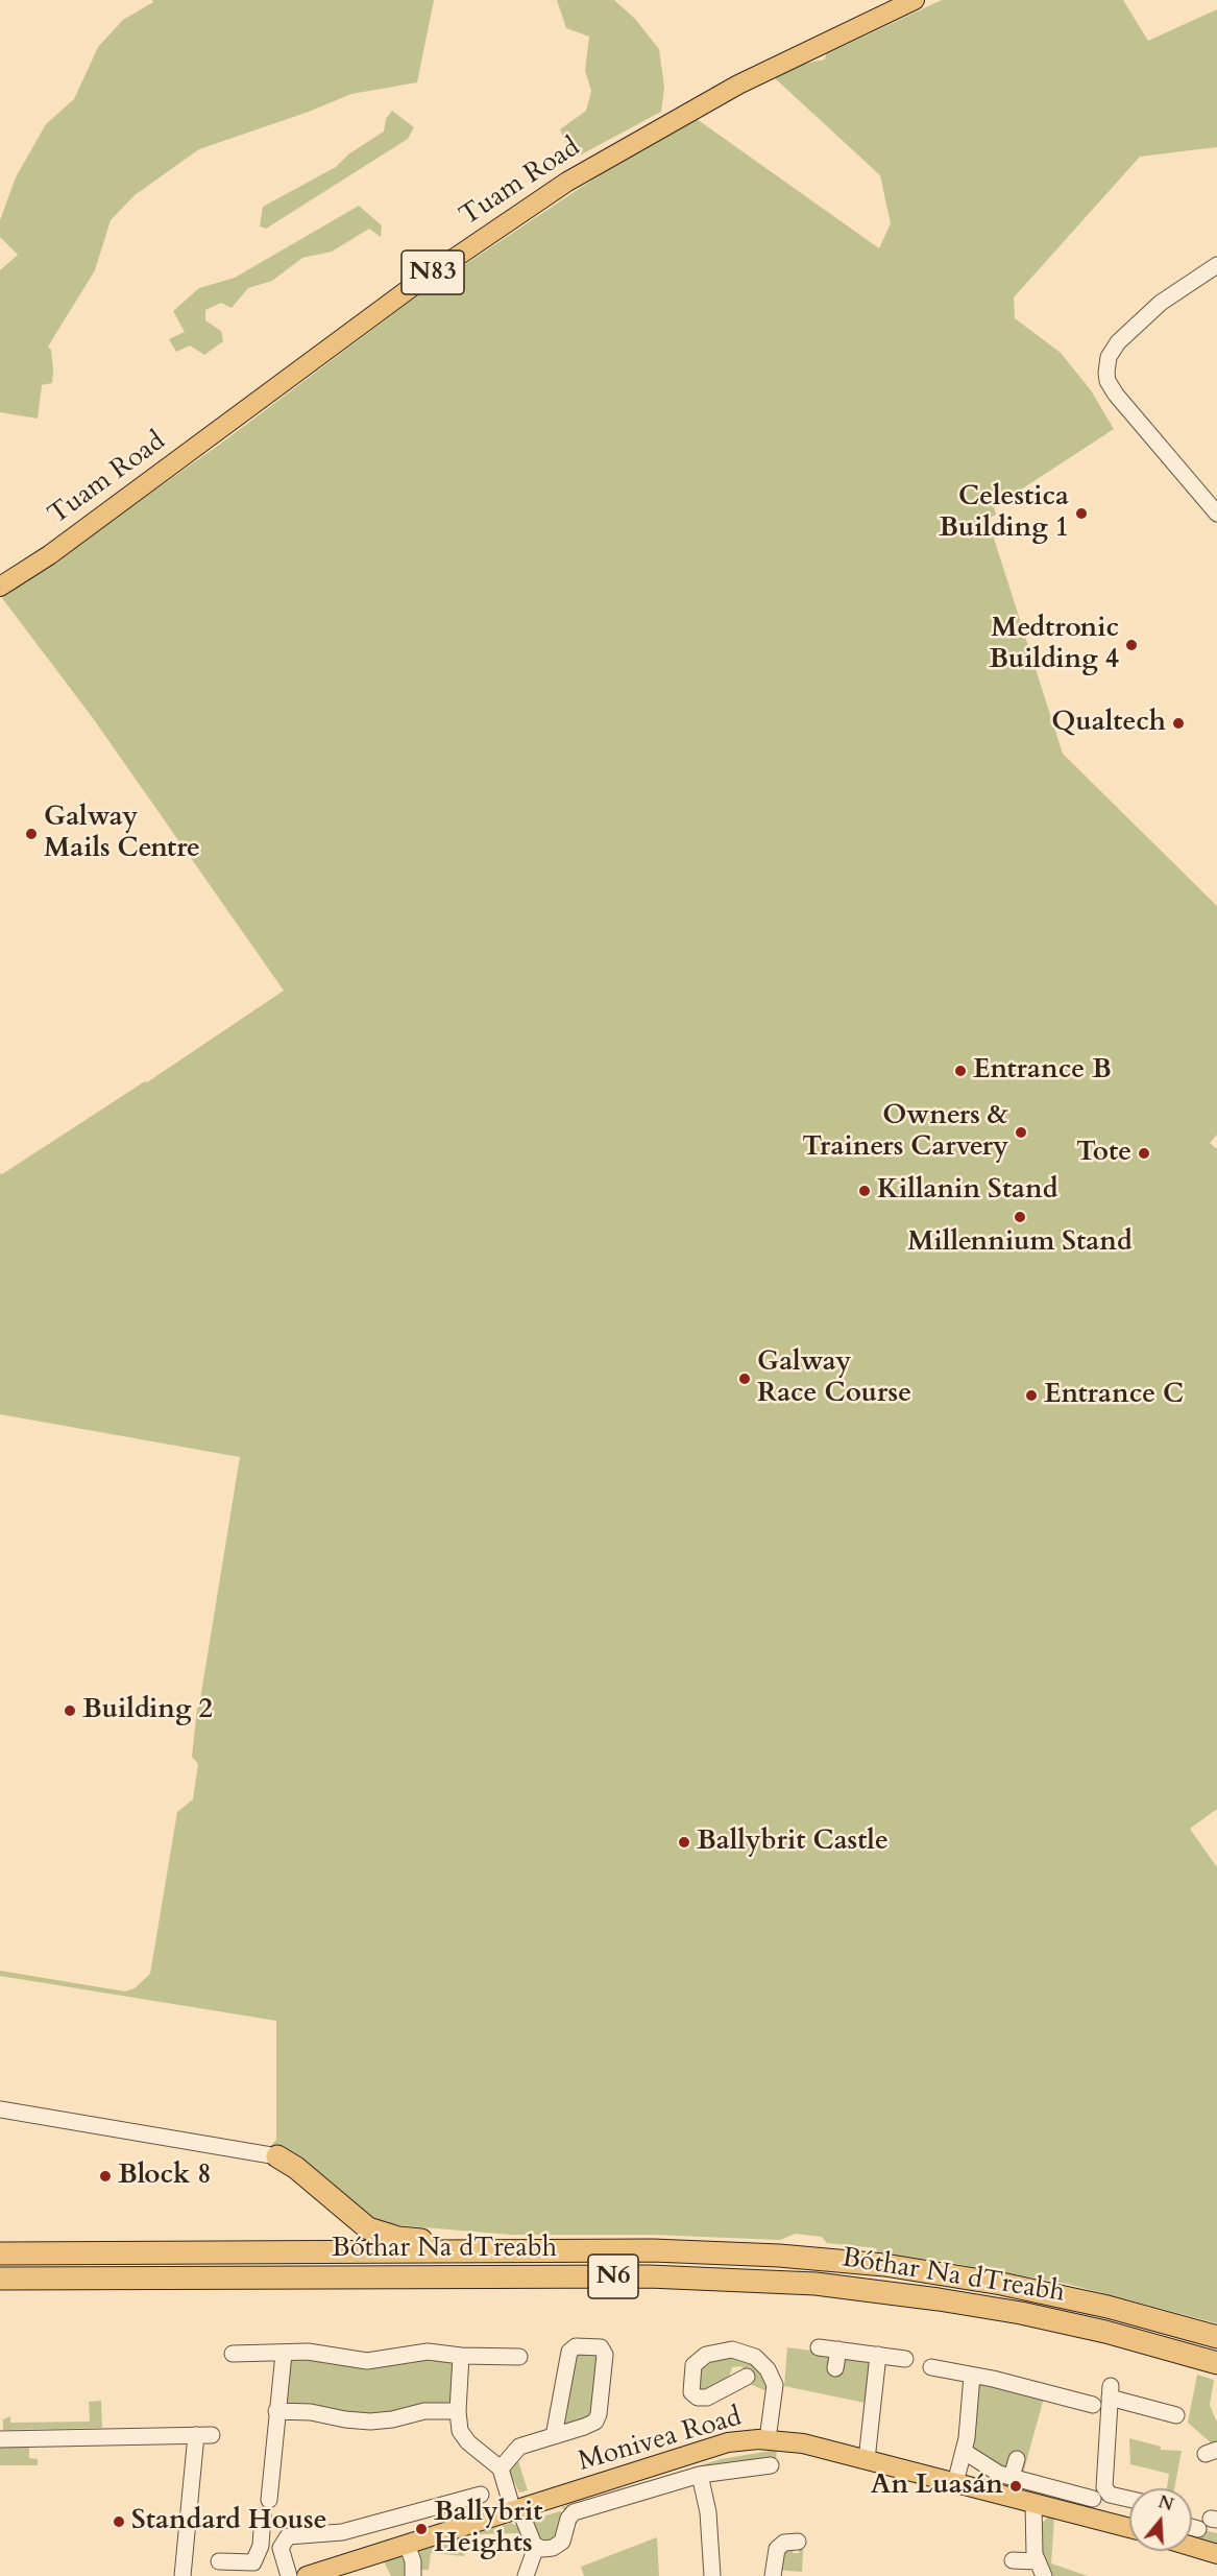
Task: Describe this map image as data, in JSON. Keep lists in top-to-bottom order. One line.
{"streets":{"highway":["Bóthar Na dTreabh","N6"],"main road":["Tuam Road","N83","Monivea Road"]},"places":["Celestica Building 1","Medtronic Building 4","Qualtech","Galway Mails Centre","Entrance B","Owners & Trainers Carvery","Tote","Killanin Stand","Millennium Stand","Galway Race Course","Entrance C","Building 2","Ballybrit Castle","Block 8","An Luasán","Standard House","Ballybrit Heights"],"north":"top"}
